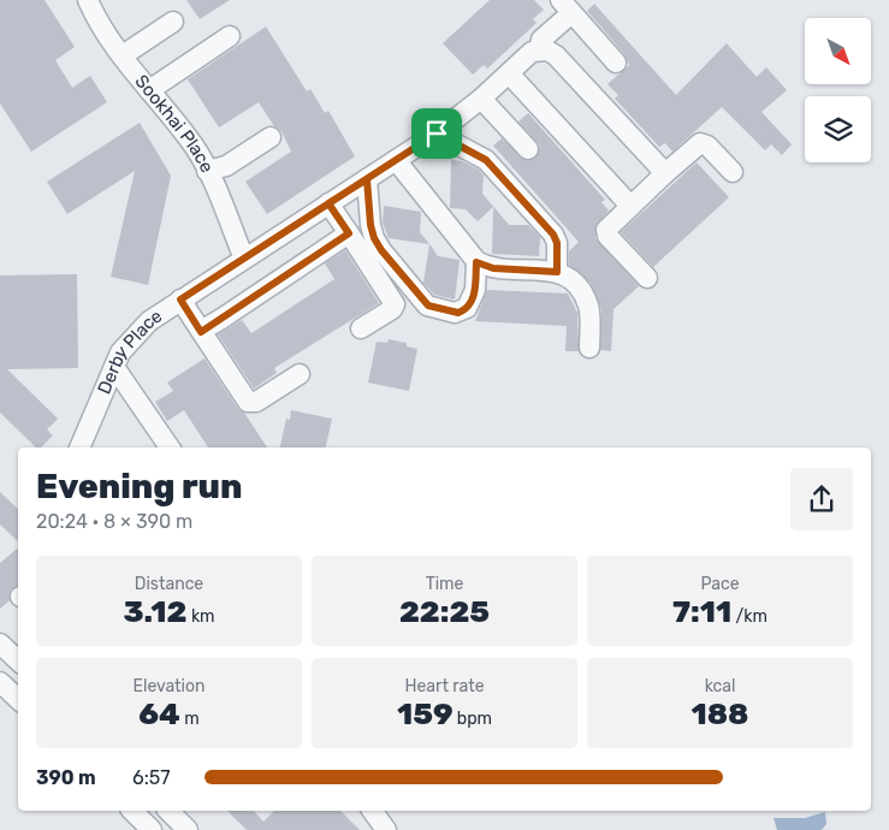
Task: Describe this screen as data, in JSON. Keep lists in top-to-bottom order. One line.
{"streets":{"street":["Sookhai Place","Derby Place"]},"crossings":[["Sookhai Place","Derby Place"]],"north":"bottom right","page":{"heading":["Evening run","20:24 · 8 × 390 m"],"stats":[["Distance","3.12 km"],["Time","22:25"],["Pace","7:11 /km"],["Elevation","64 m"],["Heart rate","159 bpm"],["kcal","188"]],"list":[{"name":"390 m","note":"6:57"}]}}
